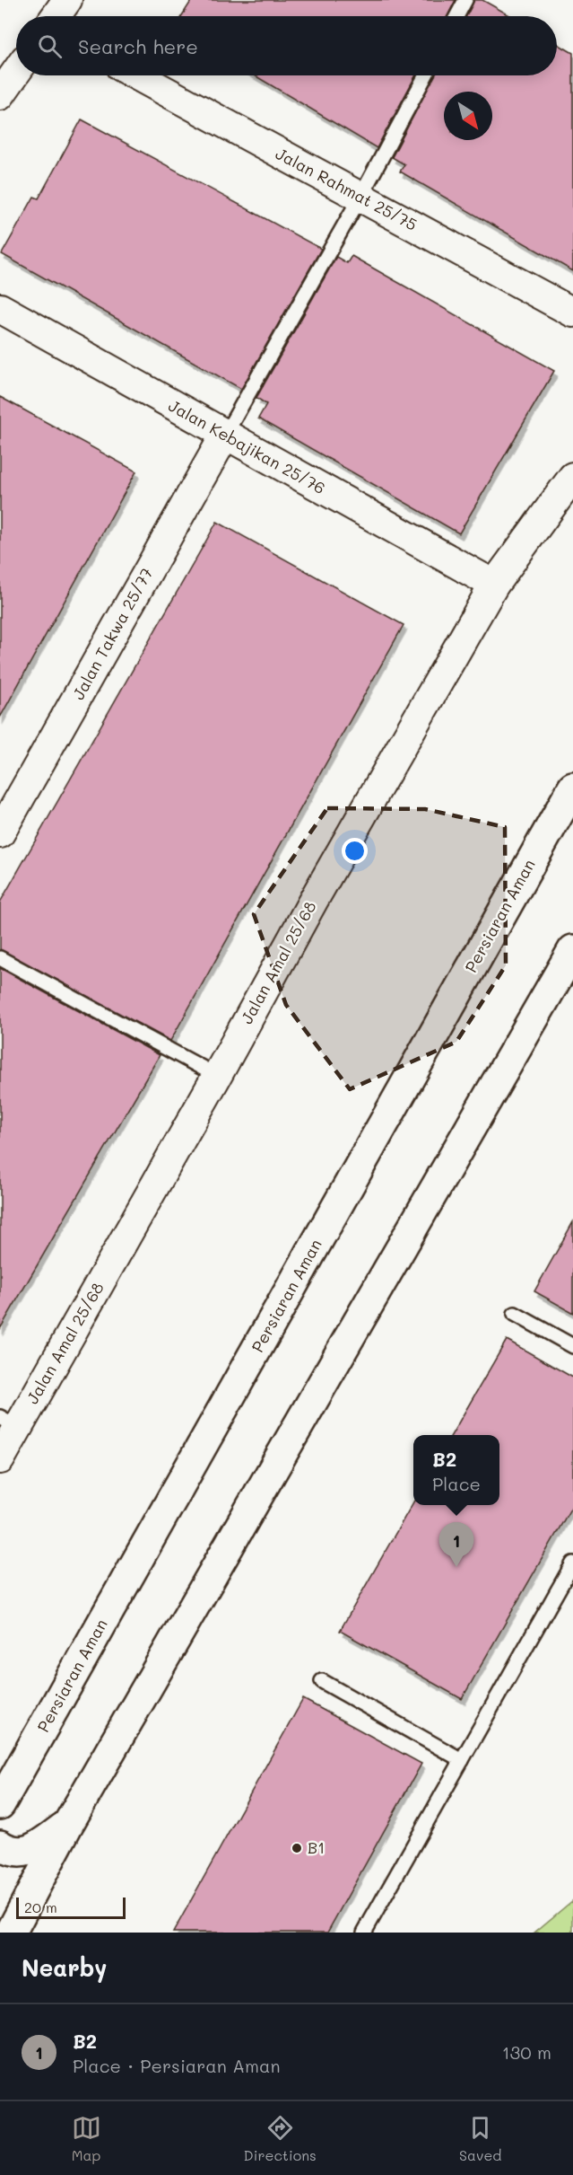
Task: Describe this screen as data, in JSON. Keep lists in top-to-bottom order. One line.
{"streets":{"street":["Jalan Rahmat 25/75","Jalan Kebajikan 25/76","Jalan Takwa 25/77","Persiaran Aman","Jalan Amal 25/68"]},"crossings":[["Jalan Kebajikan 25/76","Jalan Takwa 25/77"],["Jalan Kebajikan 25/76","Jalan Amal 25/68"]],"places":["B1"],"scale_bar":"20 m","north":"bottom right","page":{"search":"Search here","popup":["B2","Place"],"pins":"1","scale":"20 m","heading":"Nearby","list":[{"mark":"1","name":"B2","note":"Place · Persiaran Aman","value":"130 m"}],"nav":["Map","Directions","Saved"]}}
